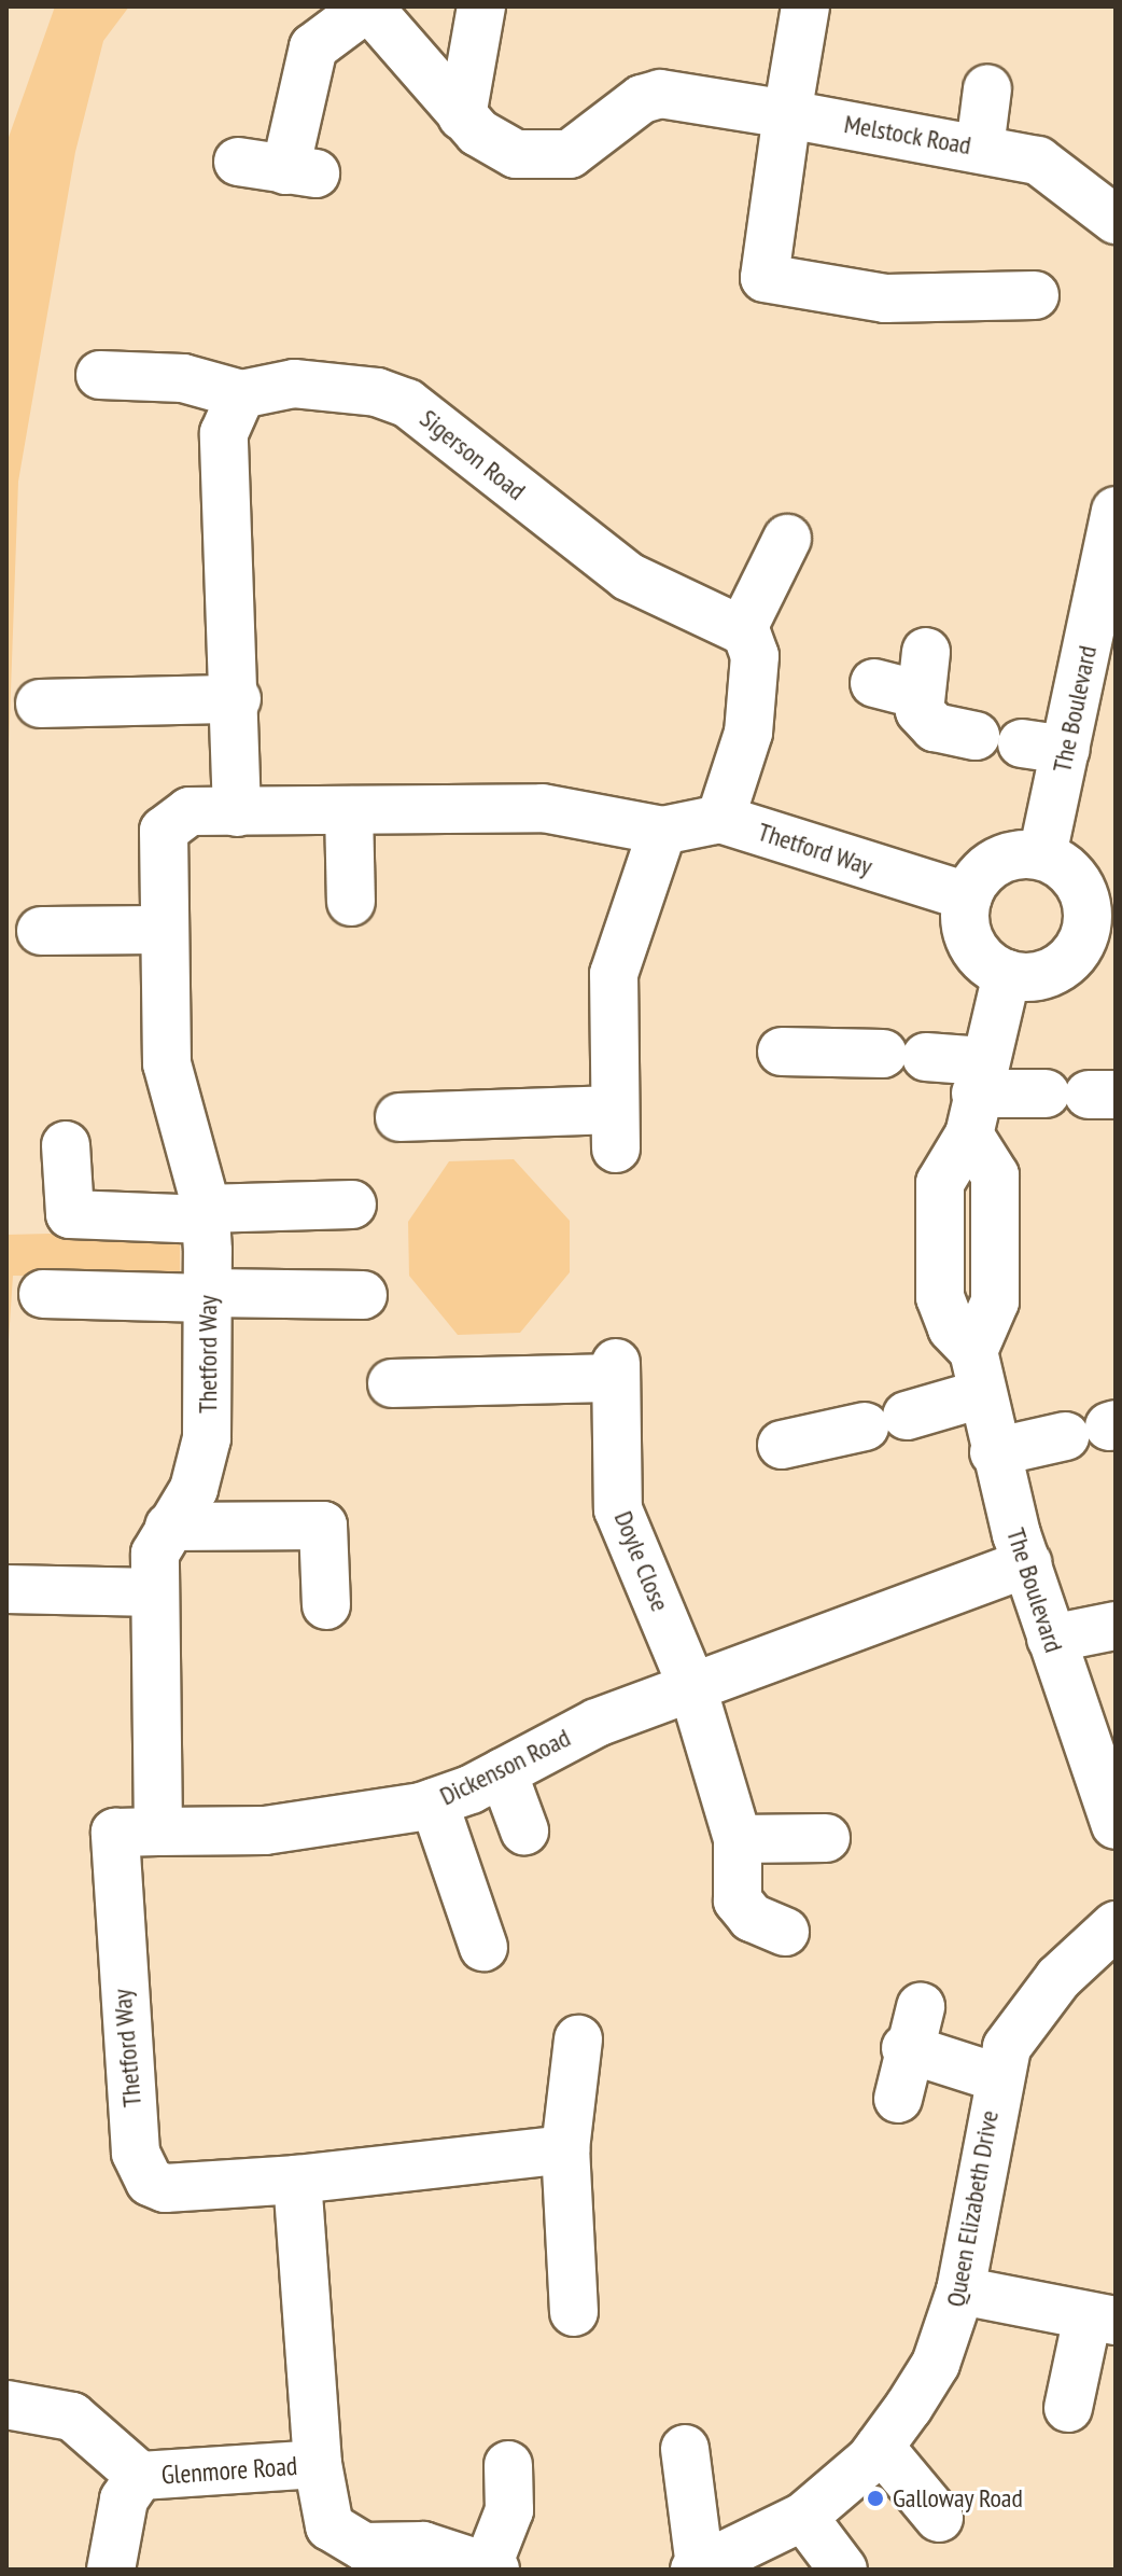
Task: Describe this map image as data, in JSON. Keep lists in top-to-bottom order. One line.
{"streets":{"street":["Melstock Road","Sigerson Road","The Boulevard","Thetford Way","Doyle Close","Dickenson Road","Queen Elizabeth Drive","Glenmore Road"]},"crossings":[["The Boulevard","Thetford Way"],["The Boulevard","Dickenson Road"],["Thetford Way","Dickenson Road"],["Doyle Close","Dickenson Road"]],"places":["Galloway Road"]}
